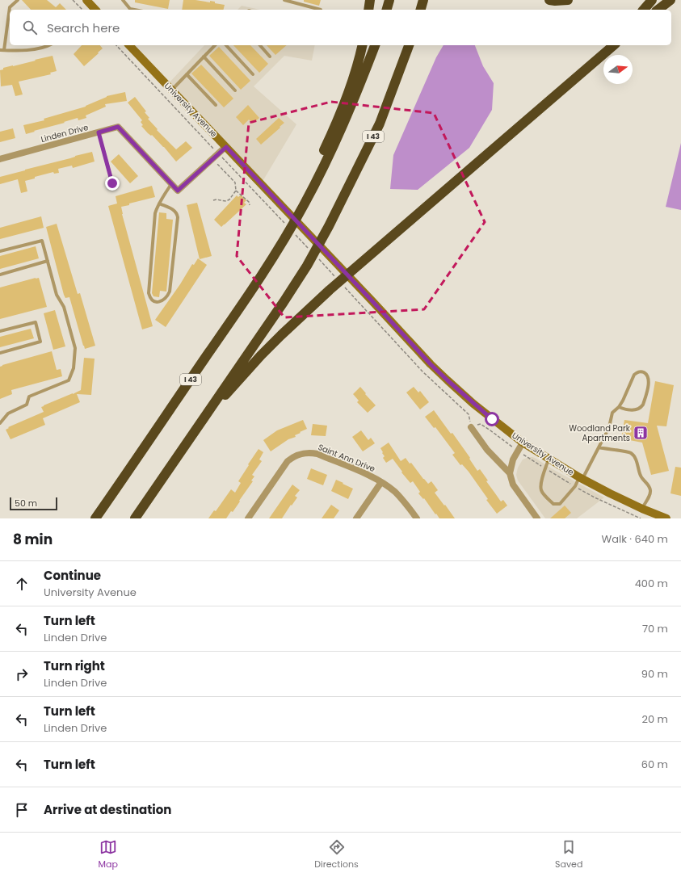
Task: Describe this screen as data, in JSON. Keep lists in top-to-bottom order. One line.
{"streets":{"highway":["I 43"],"main road":["University Avenue"],"street":["Linden Drive","Saint Ann Drive"]},"places":{"building":["Woodland Park Apartments"]},"scale_bar":"50 m","north":"right","page":{"search":"Search here","scale":"50 m","heading":["8 min","Walk · 640 m"],"list":[["Continue","University Avenue","400 m"],["Turn left","Linden Drive","70 m"],["Turn right","Linden Drive","90 m"],["Turn left","Linden Drive","20 m"],["Turn left","60 m"],"Arrive at destination"],"nav":["Map","Directions","Saved"]}}
